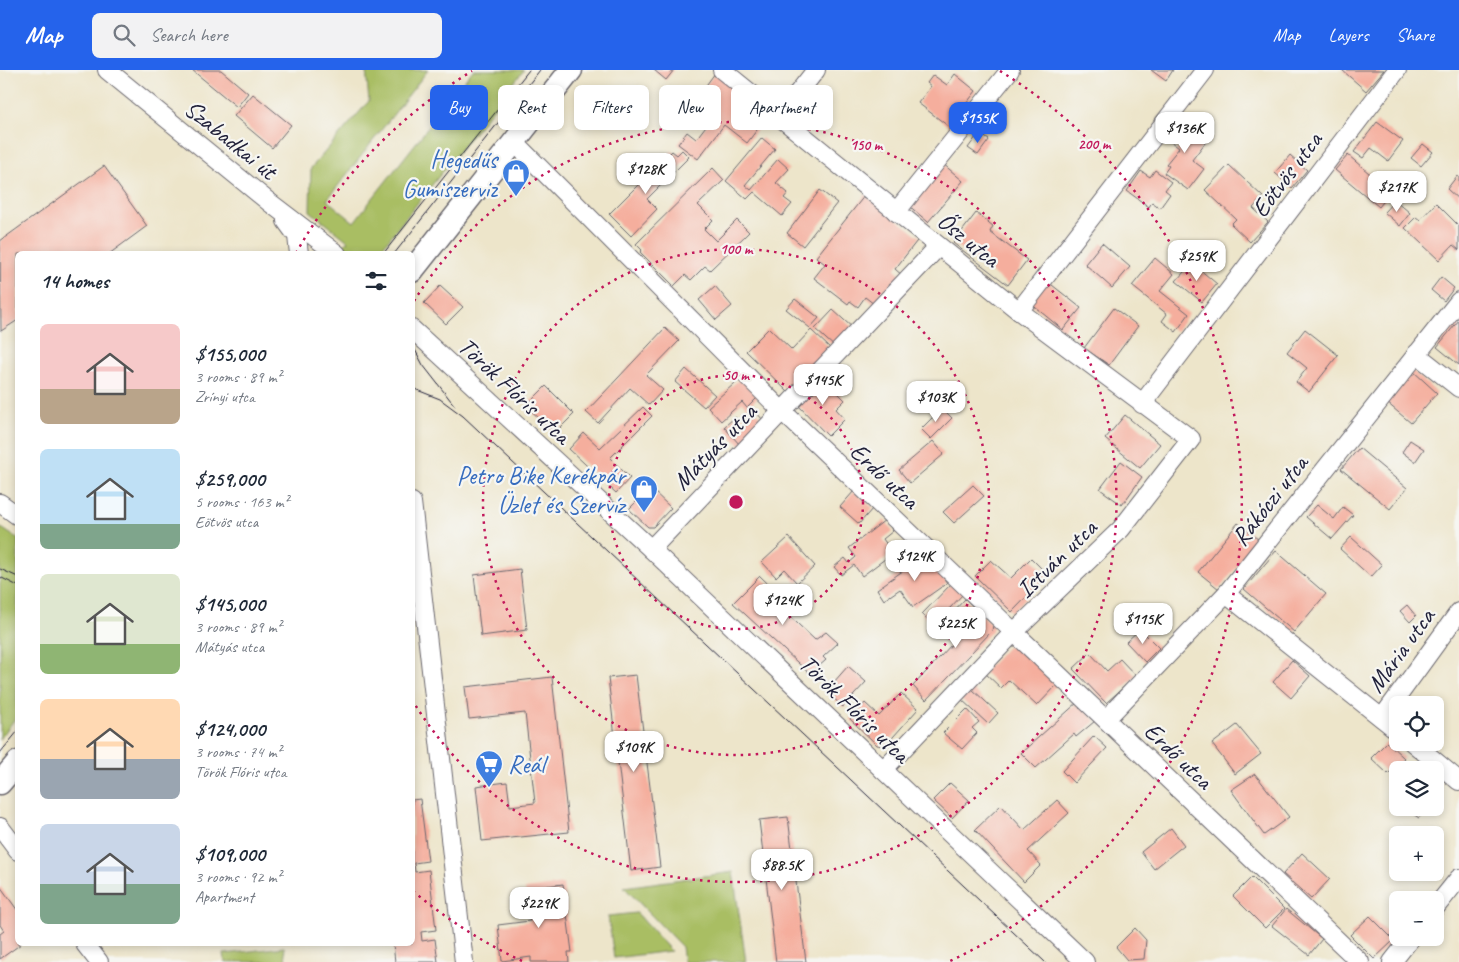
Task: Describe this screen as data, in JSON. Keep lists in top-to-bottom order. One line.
{"streets":{"street":["Szabadkai út","Eötvös utca","Ősz utca","Török Flóris utca","Mátyás utca","Erdő utca","Rákóczi utca","István utca","Mária utca"]},"crossings":[["Eötvös utca","Ősz utca"],["Ősz utca","Mátyás utca"],["Ősz utca","István utca"],["Török Flóris utca","Mátyás utca"],["Török Flóris utca","István utca"],["Mátyás utca","Erdő utca"],["Erdő utca","Rákóczi utca"],["Erdő utca","István utca"]],"places":{"shop":["Hegedűs Gumiszerviz","Petro Bike Kerékpár Üzlet és Szervíz"],"supermarket":["Reál"]},"page":{"header":"Map","search":"Search here","nav":["Map","Layers","Share"],"chip":["Buy","Rent","Filters","New","Apartment"],"price":["$155K","$136K","$128K","$217K","$259K","$145K","$103K","$124K","$124K","$115K","$225K","$109K","$88.5K","$229K"],"heading":"14 homes","list":[{"name":"$155,000","note":"3 rooms · 89 m² · Zrínyi utca"},{"name":"$259,000","note":"5 rooms · 163 m² · Eötvös utca"},{"name":"$145,000","note":"3 rooms · 89 m² · Mátyás utca"},{"name":"$124,000","note":"3 rooms · 74 m² · Török Flóris utca"},{"name":"$109,000","note":"3 rooms · 92 m² · Apartment"}],"map_buttons":["+","−"]},"rings":["200 m","150 m","100 m","50 m"]}
